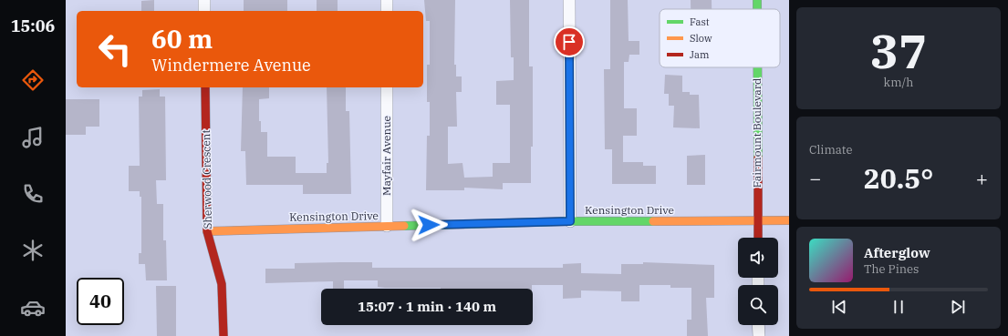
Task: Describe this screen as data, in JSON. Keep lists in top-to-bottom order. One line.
{"streets":{"street":["Fairmount Boulevard","Mayfair Avenue","Sherwood Crescent","Kensington Drive"]},"crossings":[["Fairmount Boulevard","Kensington Drive"],["Mayfair Avenue","Kensington Drive"],["Sherwood Crescent","Kensington Drive"]],"legend":["Fast","Slow","Jam"],"page":{"tabs":"15:06","tile":[["37","km/h"],"Climate"],"turn":["60 m","Windermere Avenue"],"heat":["−","20.5°","+"],"song":["Afterglow","The Pines"],"limit":"40","trip":"15:07 · 1 min · 140 m"}}
